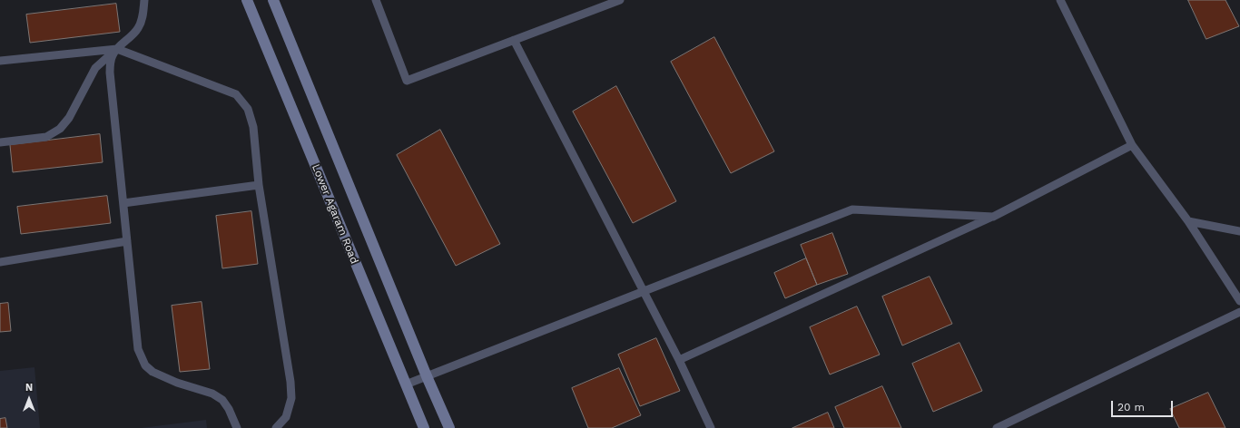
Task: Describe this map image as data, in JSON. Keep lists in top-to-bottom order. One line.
{"streets":{"main road":["Lower Agaram Road"]},"scale_bar":"20 m","north":"top"}
